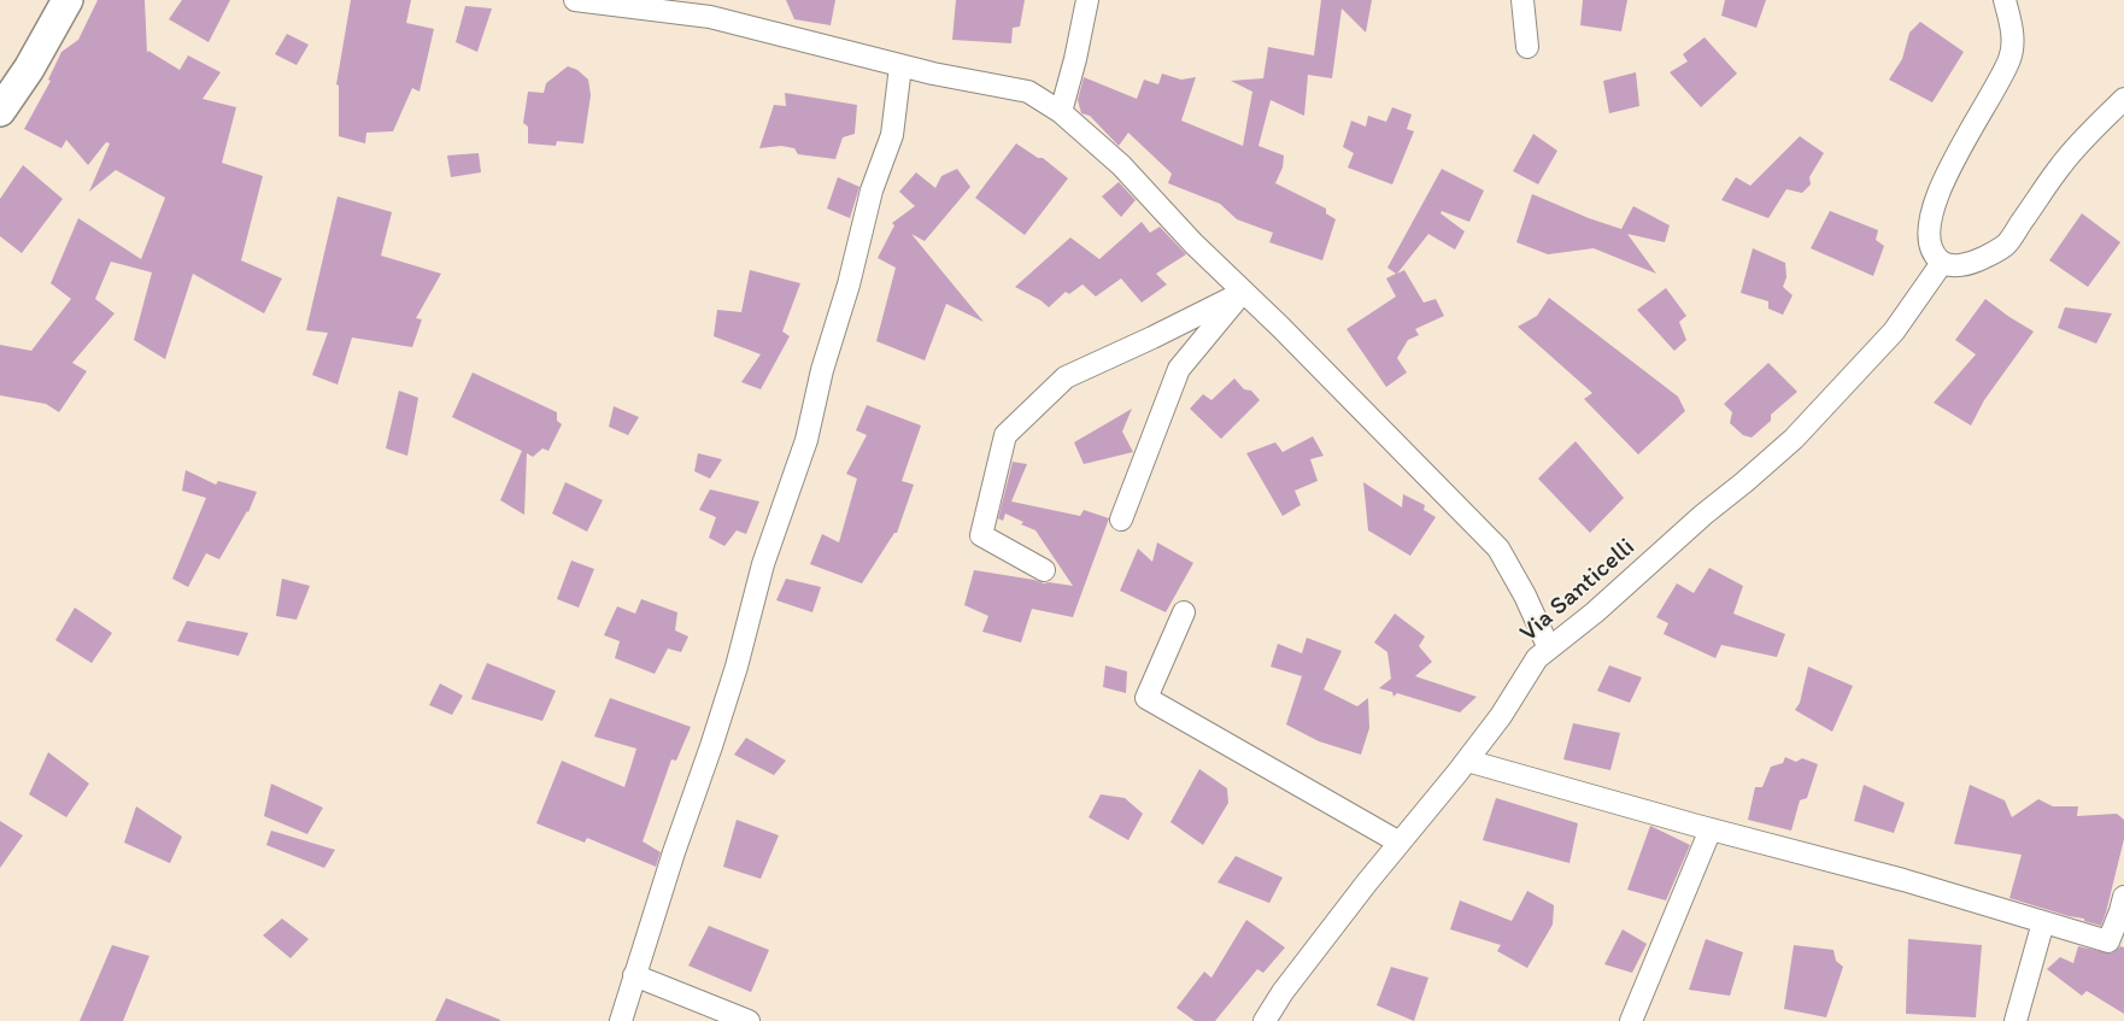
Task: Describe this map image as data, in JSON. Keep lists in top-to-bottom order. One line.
{"streets":{"street":["Via Santicelli"]}}
